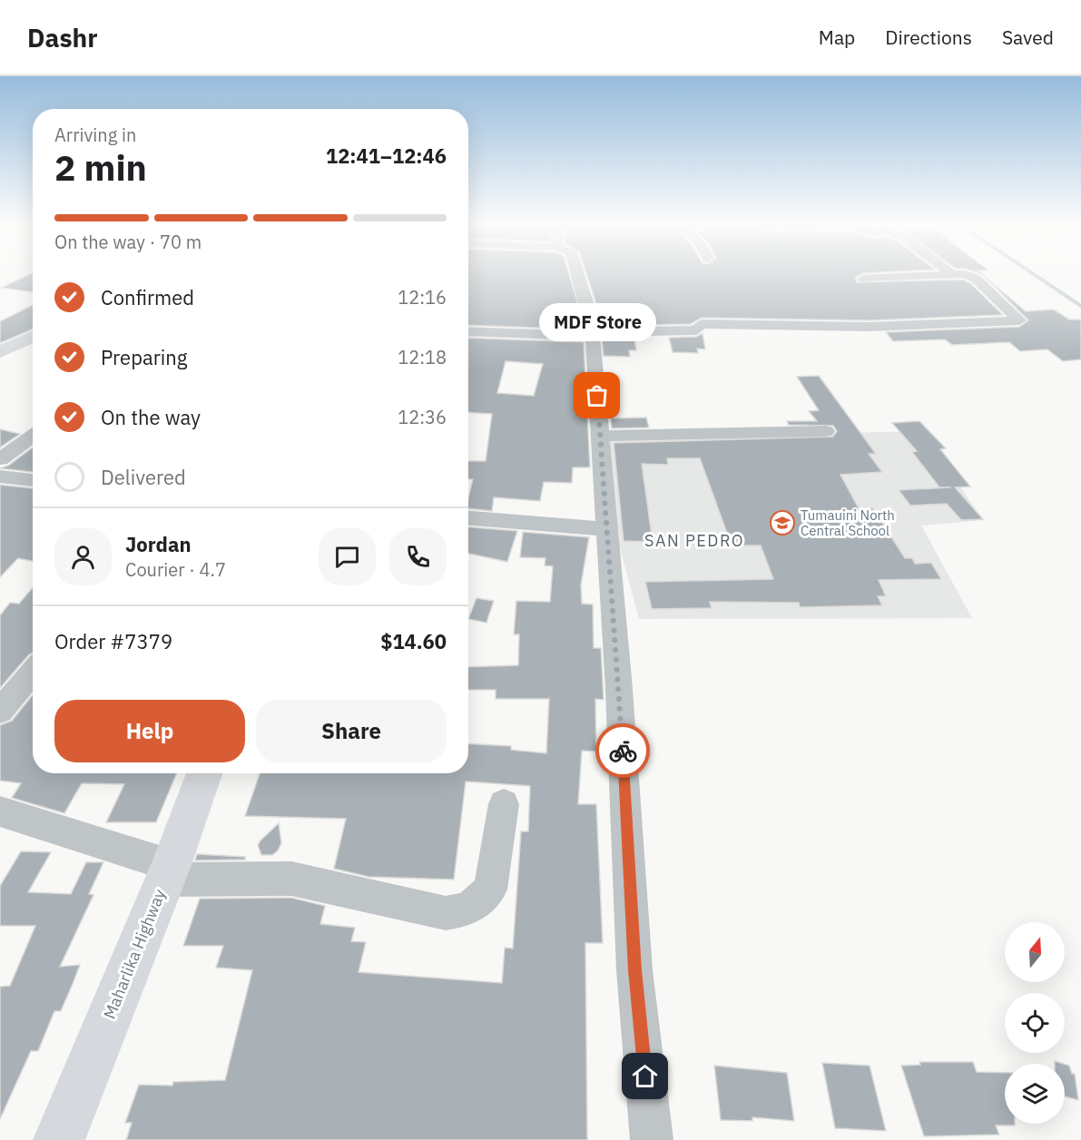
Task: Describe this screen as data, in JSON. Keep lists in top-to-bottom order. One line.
{"streets":{"main road":["Maharlika Highway"]},"districts":["SAN PEDRO"],"places":{"other":["MDF Store"],"school or university":["Tumauini North Central School"]},"north":"top","page":{"header":"Dashr","nav":["Map","Directions","Saved"],"heading":["2 min","Arriving in","12:41–12:46"],"panel":["Jordan","Courier · 4.7","Order #7379","$14.60"],"bar":"On the way · 70 m","list":[["Confirmed","12:16"],["Preparing","12:18"],["On the way","12:36"],"Delivered"],"bubble":"MDF Store","buttons":["Help","Share"]}}
